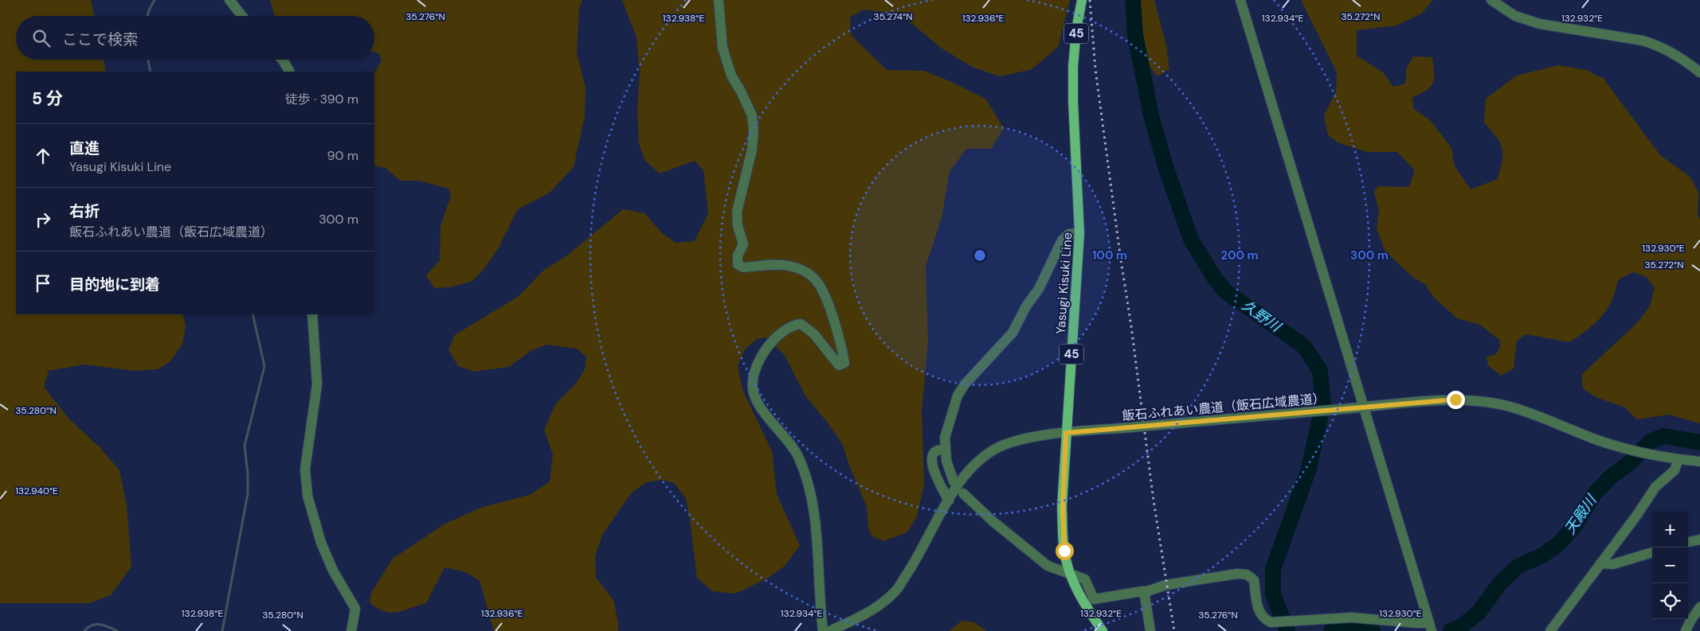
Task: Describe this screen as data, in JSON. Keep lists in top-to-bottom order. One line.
{"streets":{"main road":["45","Yasugi Kisuki Line"],"street":["飯石ふれあい農道（飯石広域農道）"]},"crossings":[["Yasugi Kisuki Line","飯石ふれあい農道（飯石広域農道）"]],"water":["久野川","天殿川"],"page":{"search":"ここで検索","heading":["5 分","徒歩 · 390 m"],"list":[["直進","Yasugi Kisuki Line","90 m"],["右折","飯石ふれあい農道（飯石広域農道）","300 m"],"目的地に到着"],"map_buttons":["+","−"]},"coordinates":["35.272°N","35.276°N","35.274°N","132.938°E","132.936°E","132.934°E","132.932°E","132.930°E","35.280°N","132.940°E"],"rings":["100 m","200 m","300 m"]}
